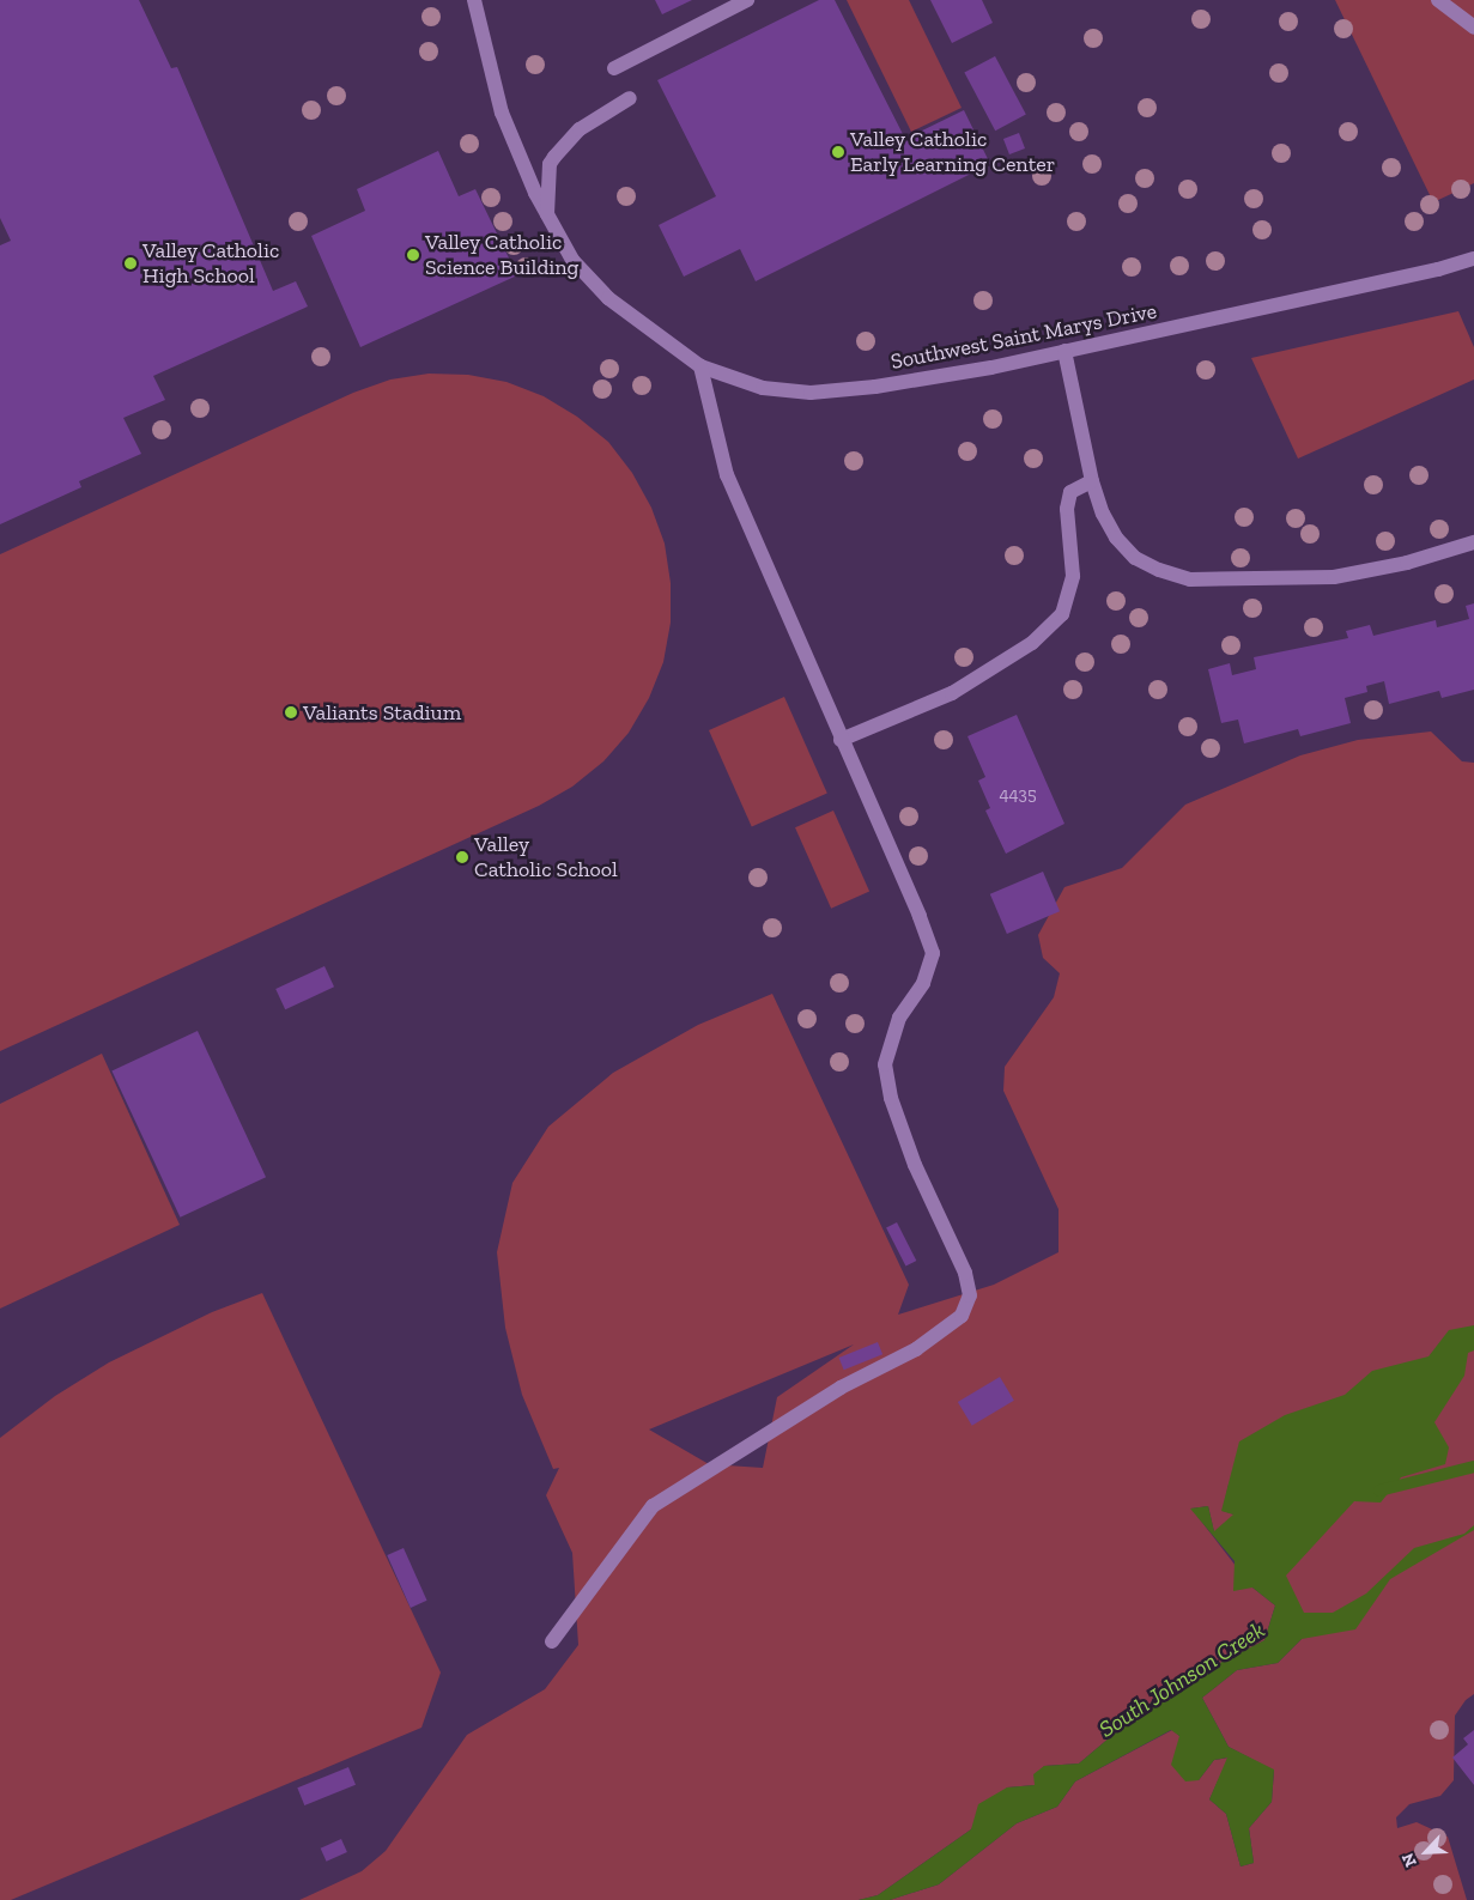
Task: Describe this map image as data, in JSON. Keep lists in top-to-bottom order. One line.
{"streets":{"street":["Southwest Saint Marys Drive"]},"water":["South Johnson Creek"],"places":["Valley Catholic Early Learning Center","Valley Catholic Science Building","Valley Catholic High School","Valiants Stadium","Valley Catholic School"],"house_numbers":["4435"],"north":"bottom left"}
